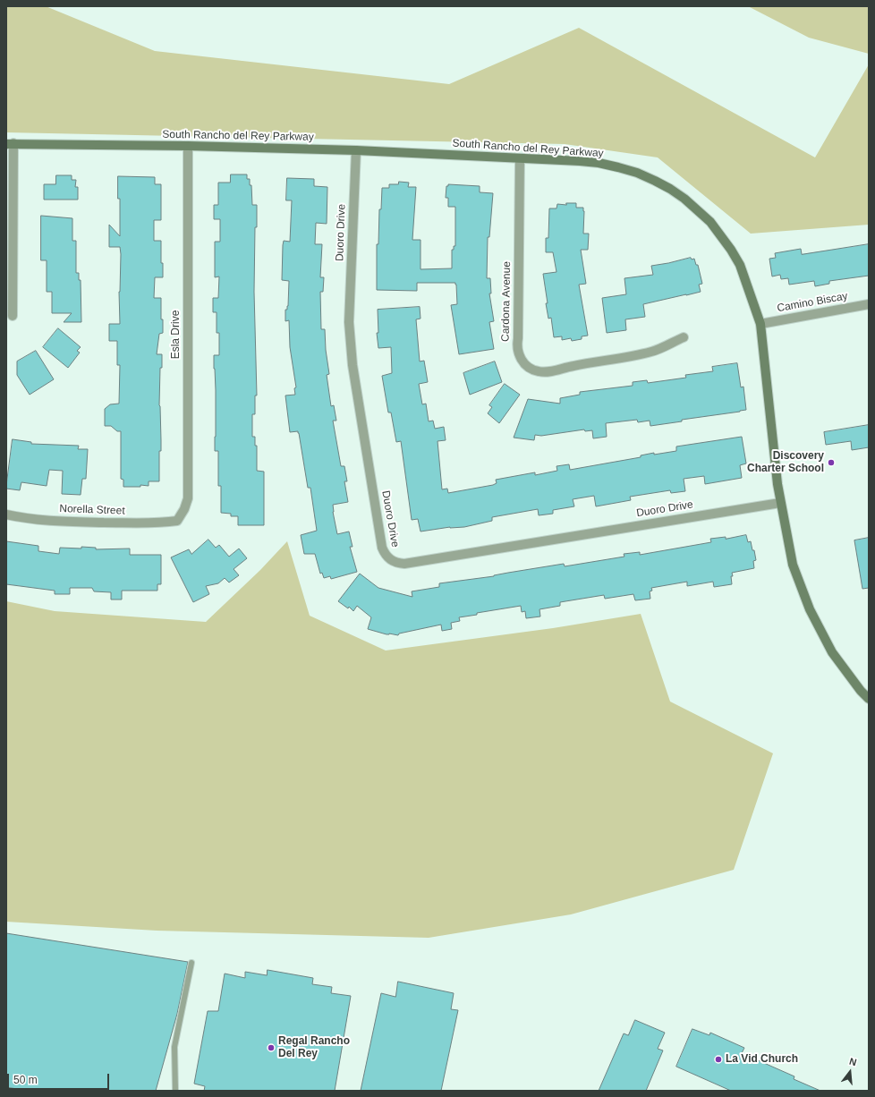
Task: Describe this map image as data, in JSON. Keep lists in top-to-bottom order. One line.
{"streets":{"street":["South Rancho del Rey Parkway","Duoro Drive","Cardona Avenue","Camino Biscay","Esla Drive","Norella Street"]},"crossings":[["South Rancho del Rey Parkway","Duoro Drive"],["South Rancho del Rey Parkway","Cardona Avenue"],["South Rancho del Rey Parkway","Camino Biscay"],["South Rancho del Rey Parkway","Esla Drive"],["Esla Drive","Norella Street"]],"places":["Discovery Charter School","Regal Rancho Del Rey","La Vid Church"],"scale_bar":"50 m","north":"top"}
